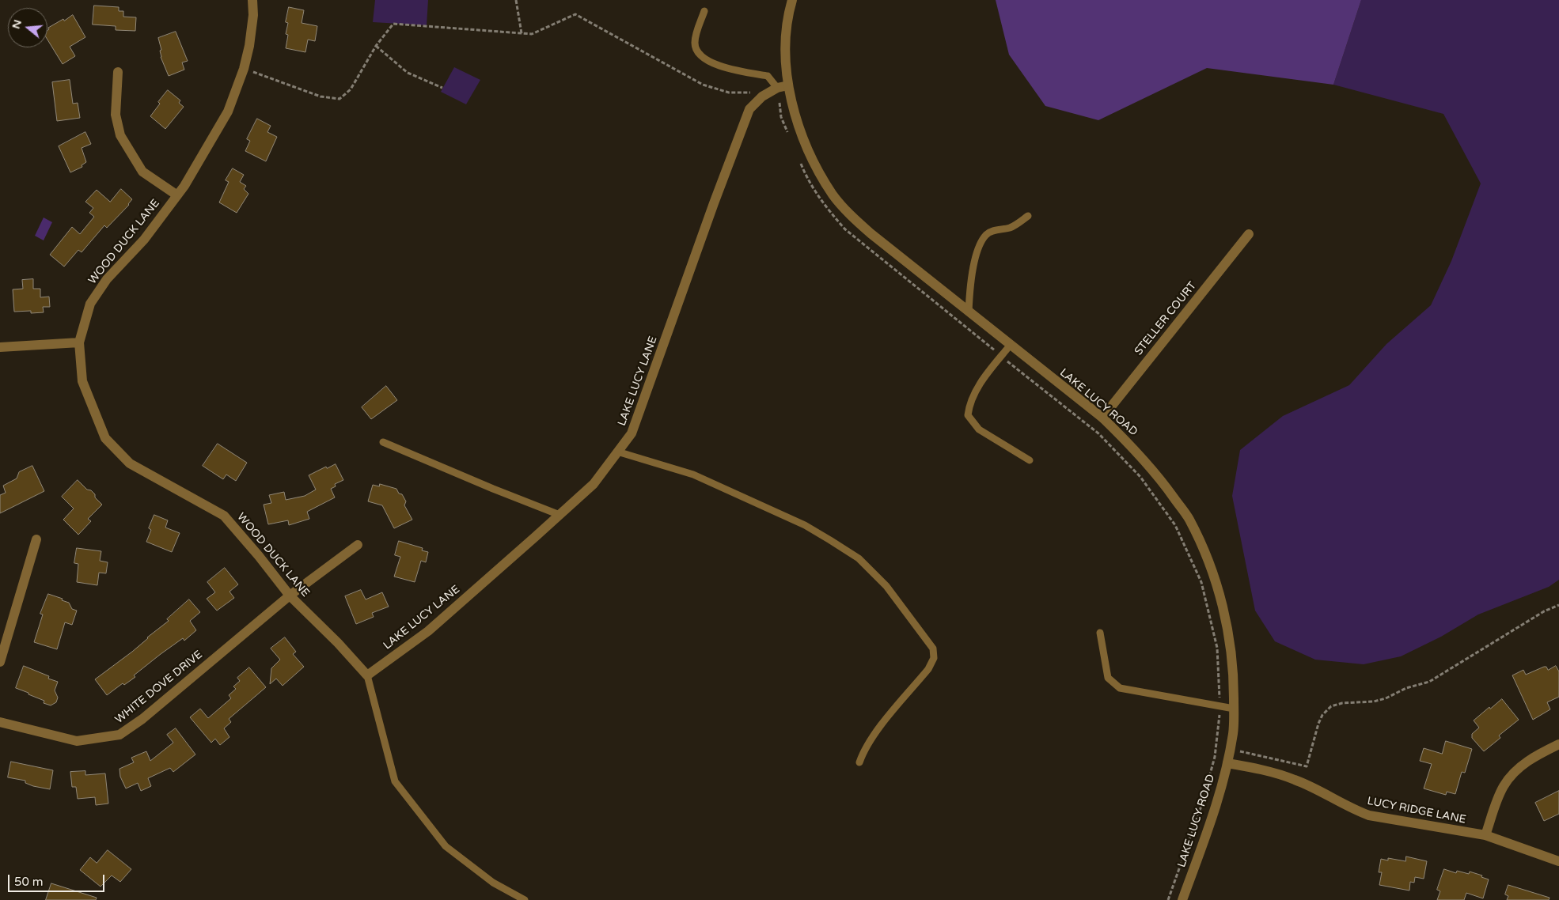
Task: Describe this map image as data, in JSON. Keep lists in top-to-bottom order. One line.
{"streets":{"street":["WOOD DUCK LANE","STELLER COURT","LAKE LUCY LANE","LAKE LUCY ROAD","WHITE DOVE DRIVE","LUCY RIDGE LANE"]},"crossings":[["WOOD DUCK LANE","LAKE LUCY LANE"],["WOOD DUCK LANE","WHITE DOVE DRIVE"],["STELLER COURT","LAKE LUCY ROAD"],["LAKE LUCY LANE","LAKE LUCY ROAD"],["LAKE LUCY ROAD","LUCY RIDGE LANE"]],"scale_bar":"50 m","north":"left"}
